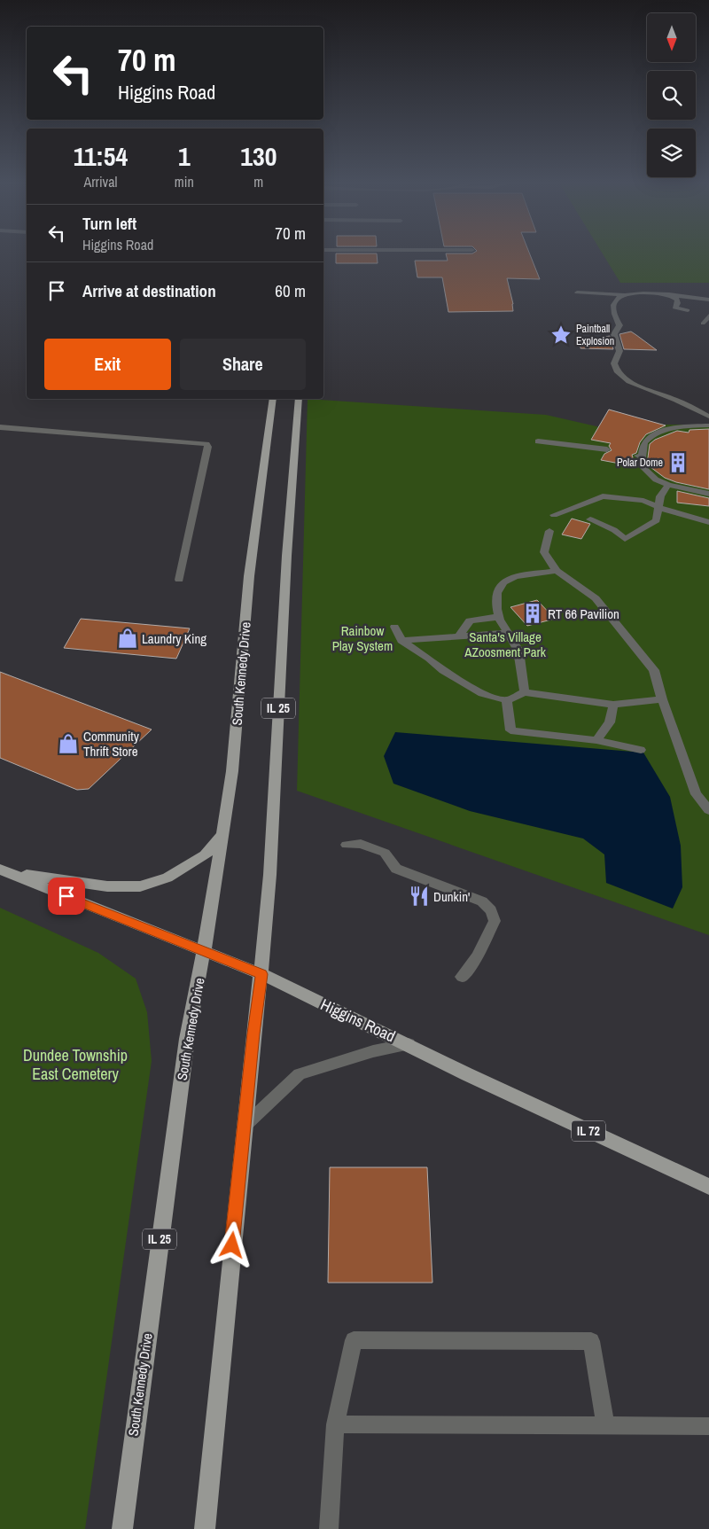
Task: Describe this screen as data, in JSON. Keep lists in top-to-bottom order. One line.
{"streets":{"main road":["South Kennedy Drive","IL 25","Higgins Road","IL 72"]},"crossings":[["South Kennedy Drive","Higgins Road"],["IL 25","Higgins Road"]],"parks":["Rainbow Play System","Santa's Village AZoosment Park","Dundee Township East Cemetery"],"places":{"place":["Paintball Explosion"],"building":["Polar Dome","RT 66 Pavilion"],"shop":["Laundry King","Community Thrift Store"],"restaurant":["Dunkin'"]},"north":"bottom","page":{"turn":["70 m","Higgins Road"],"eta":["11:54","Arrival","1","min","130","m"],"list":[{"name":"Turn left","note":"Higgins Road","value":"70 m"},{"name":"Arrive at destination","value":"60 m"}],"buttons":["Exit","Share"]}}
